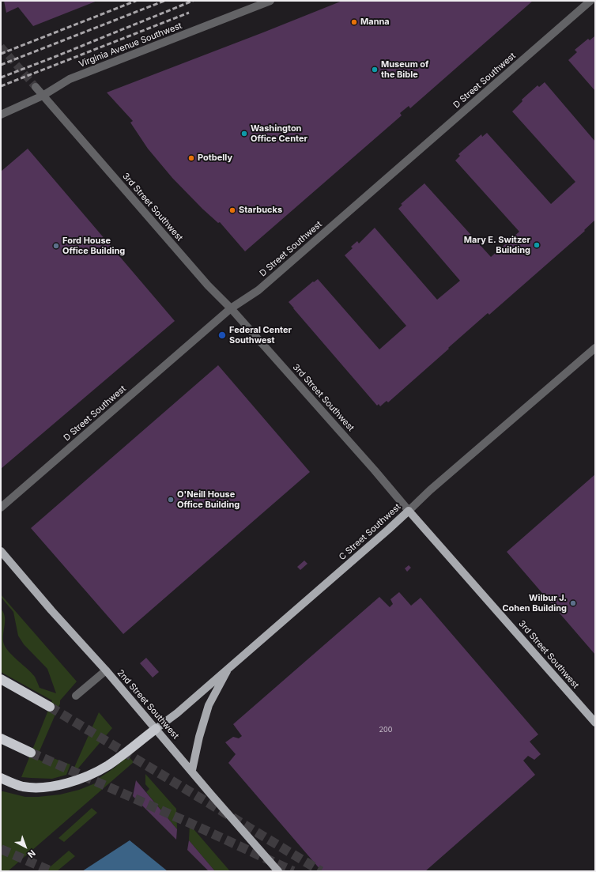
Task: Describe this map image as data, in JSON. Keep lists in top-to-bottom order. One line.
{"streets":{"main road":["3rd Street Southwest","C Street Southwest","2nd Street Southwest"],"street":["Virginia Avenue Southwest","D Street Southwest"]},"crossings":[["Virginia Avenue Southwest","3rd Street Southwest"],["D Street Southwest","3rd Street Southwest"],["3rd Street Southwest","C Street Southwest"],["C Street Southwest","2nd Street Southwest"]],"places":["Manna","Museum of the Bible","Washington Office Center","Potbelly","Starbucks","Mary E. Switzer Building","Ford House Office Building","Federal Center Southwest","O'Neill House Office Building","Wilbur J. Cohen Building"],"house_numbers":["200"],"north":"bottom right"}
